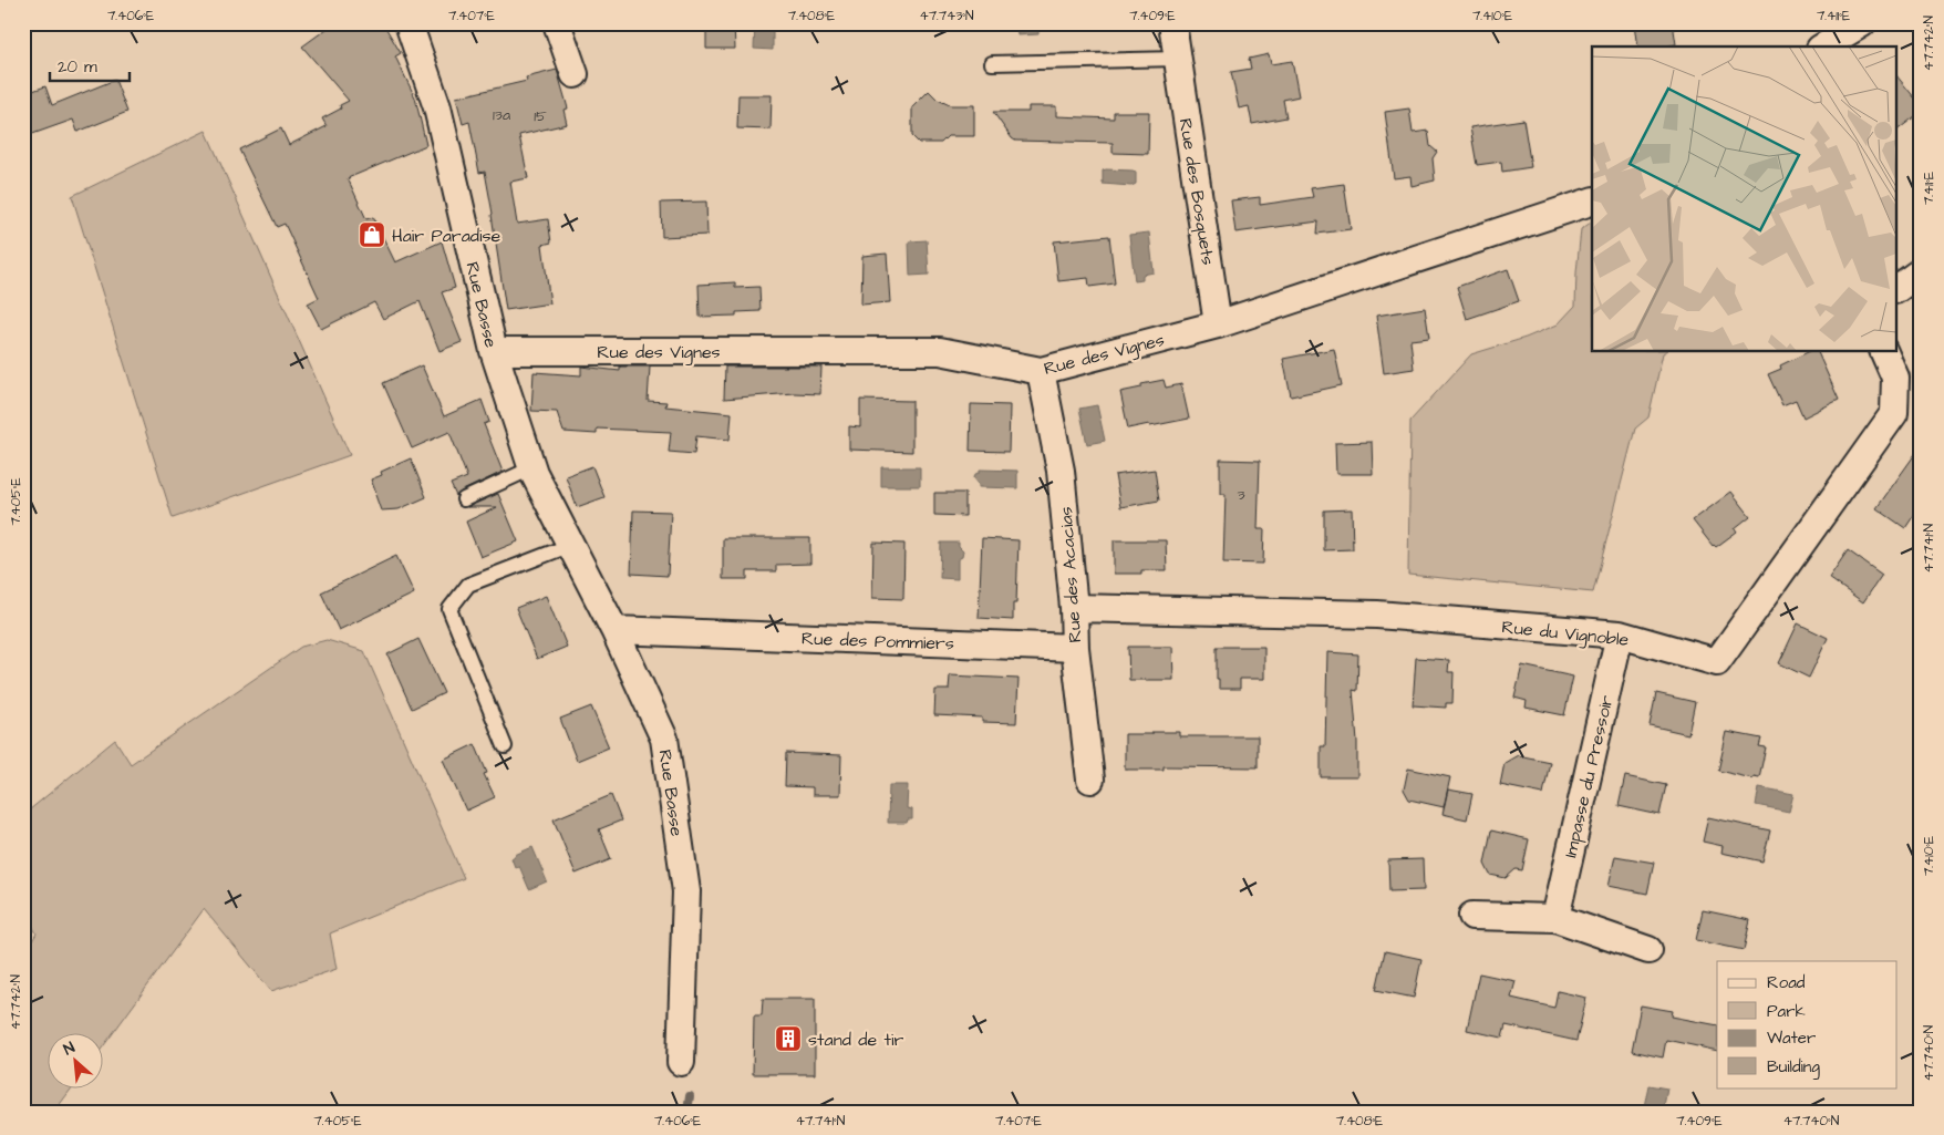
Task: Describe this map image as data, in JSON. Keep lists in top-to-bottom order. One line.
{"streets":{"street":["Rue des Bosquets","Rue Basse","Rue des Vignes","Rue des Acacias","Rue du Vignoble","Rue des Pommiers","Impasse du Pressoir"]},"crossings":[["Rue des Bosquets","Rue des Vignes"],["Rue Basse","Rue des Vignes"],["Rue Basse","Rue des Pommiers"],["Rue des Vignes","Rue des Acacias"],["Rue des Acacias","Rue du Vignoble"],["Rue des Acacias","Rue des Pommiers"],["Rue du Vignoble","Impasse du Pressoir"]],"places":{"shop":["Hair Paradise"],"building":["stand de tir"]},"house_numbers":["13a","15","3"],"legend":["Road","Park","Water","Building"],"scale_bar":"20 m","north":"top left","coordinates":["7.406°E","7.407°E","7.408°E","47.743°N","7.409°E","7.410°E","7.411°E","47.742°N","7.405°E","47.741°N","47.740°N"]}
